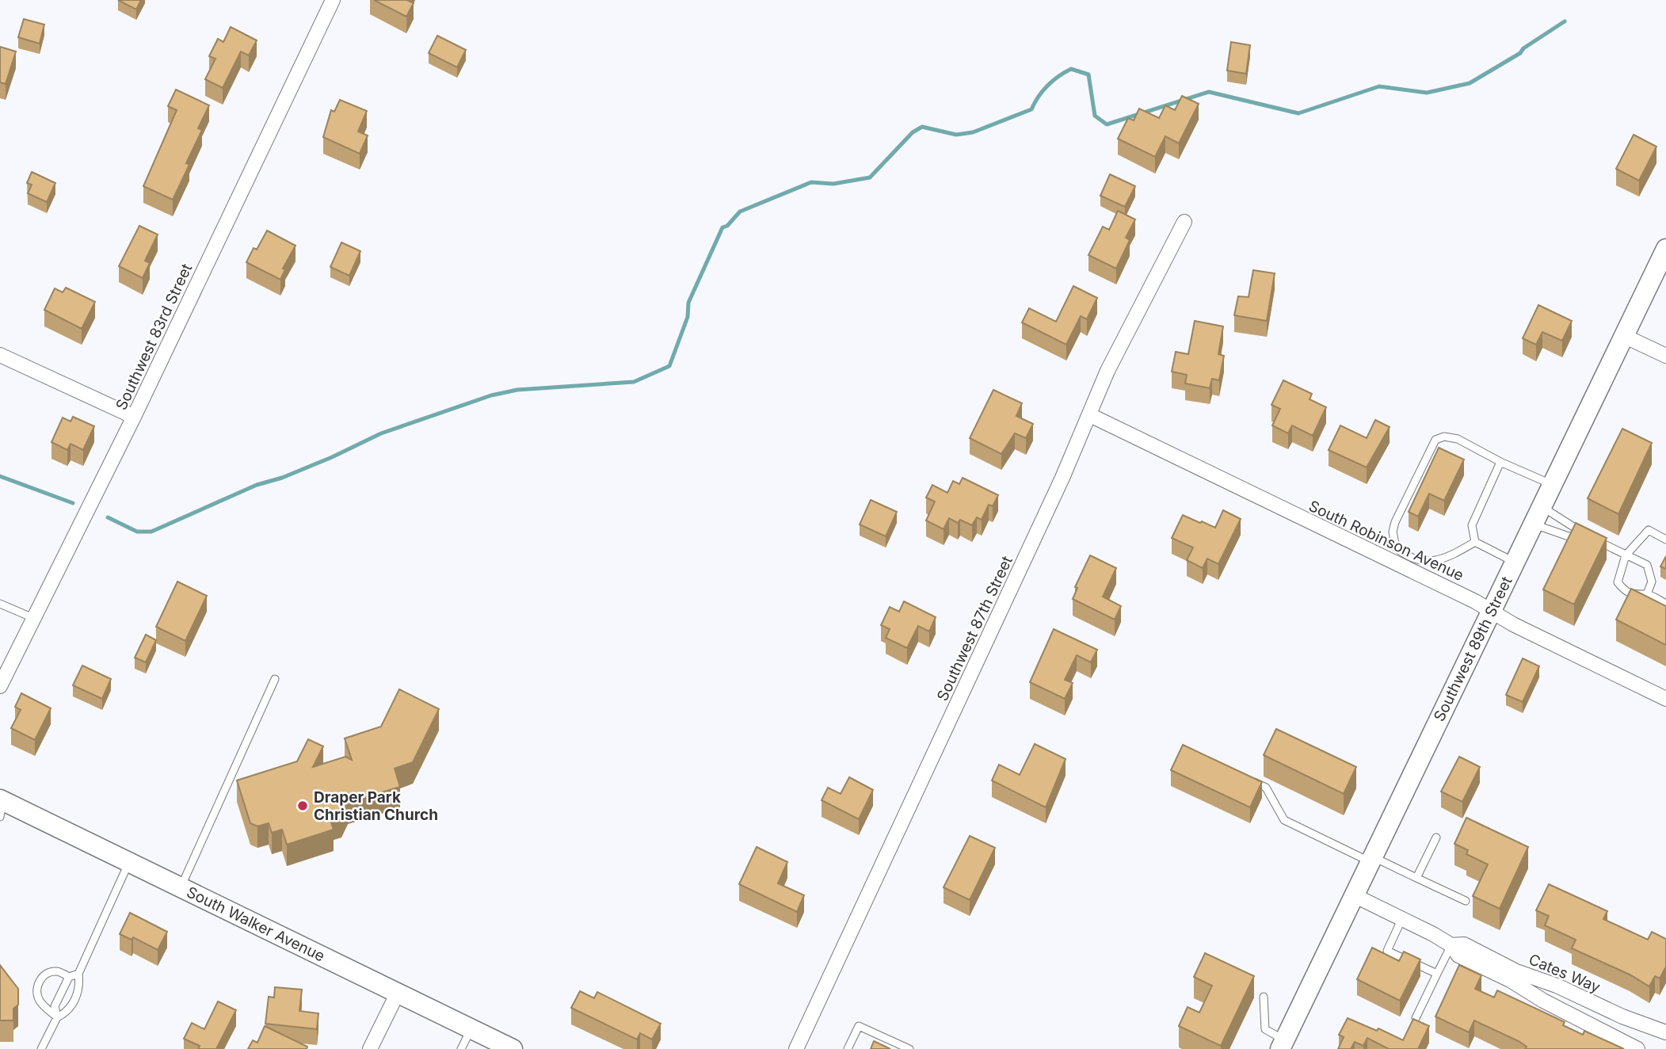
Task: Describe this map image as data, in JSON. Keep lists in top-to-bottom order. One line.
{"streets":{"main road":["Southwest 89th Street","South Walker Avenue"],"street":["Southwest 83rd Street","South Robinson Avenue","Southwest 87th Street","Cates Way"]},"crossings":[["South Robinson Avenue","Southwest 87th Street"],["South Robinson Avenue","Southwest 89th Street"],["Southwest 89th Street","Cates Way"]],"places":["Draper Park Christian Church"]}
